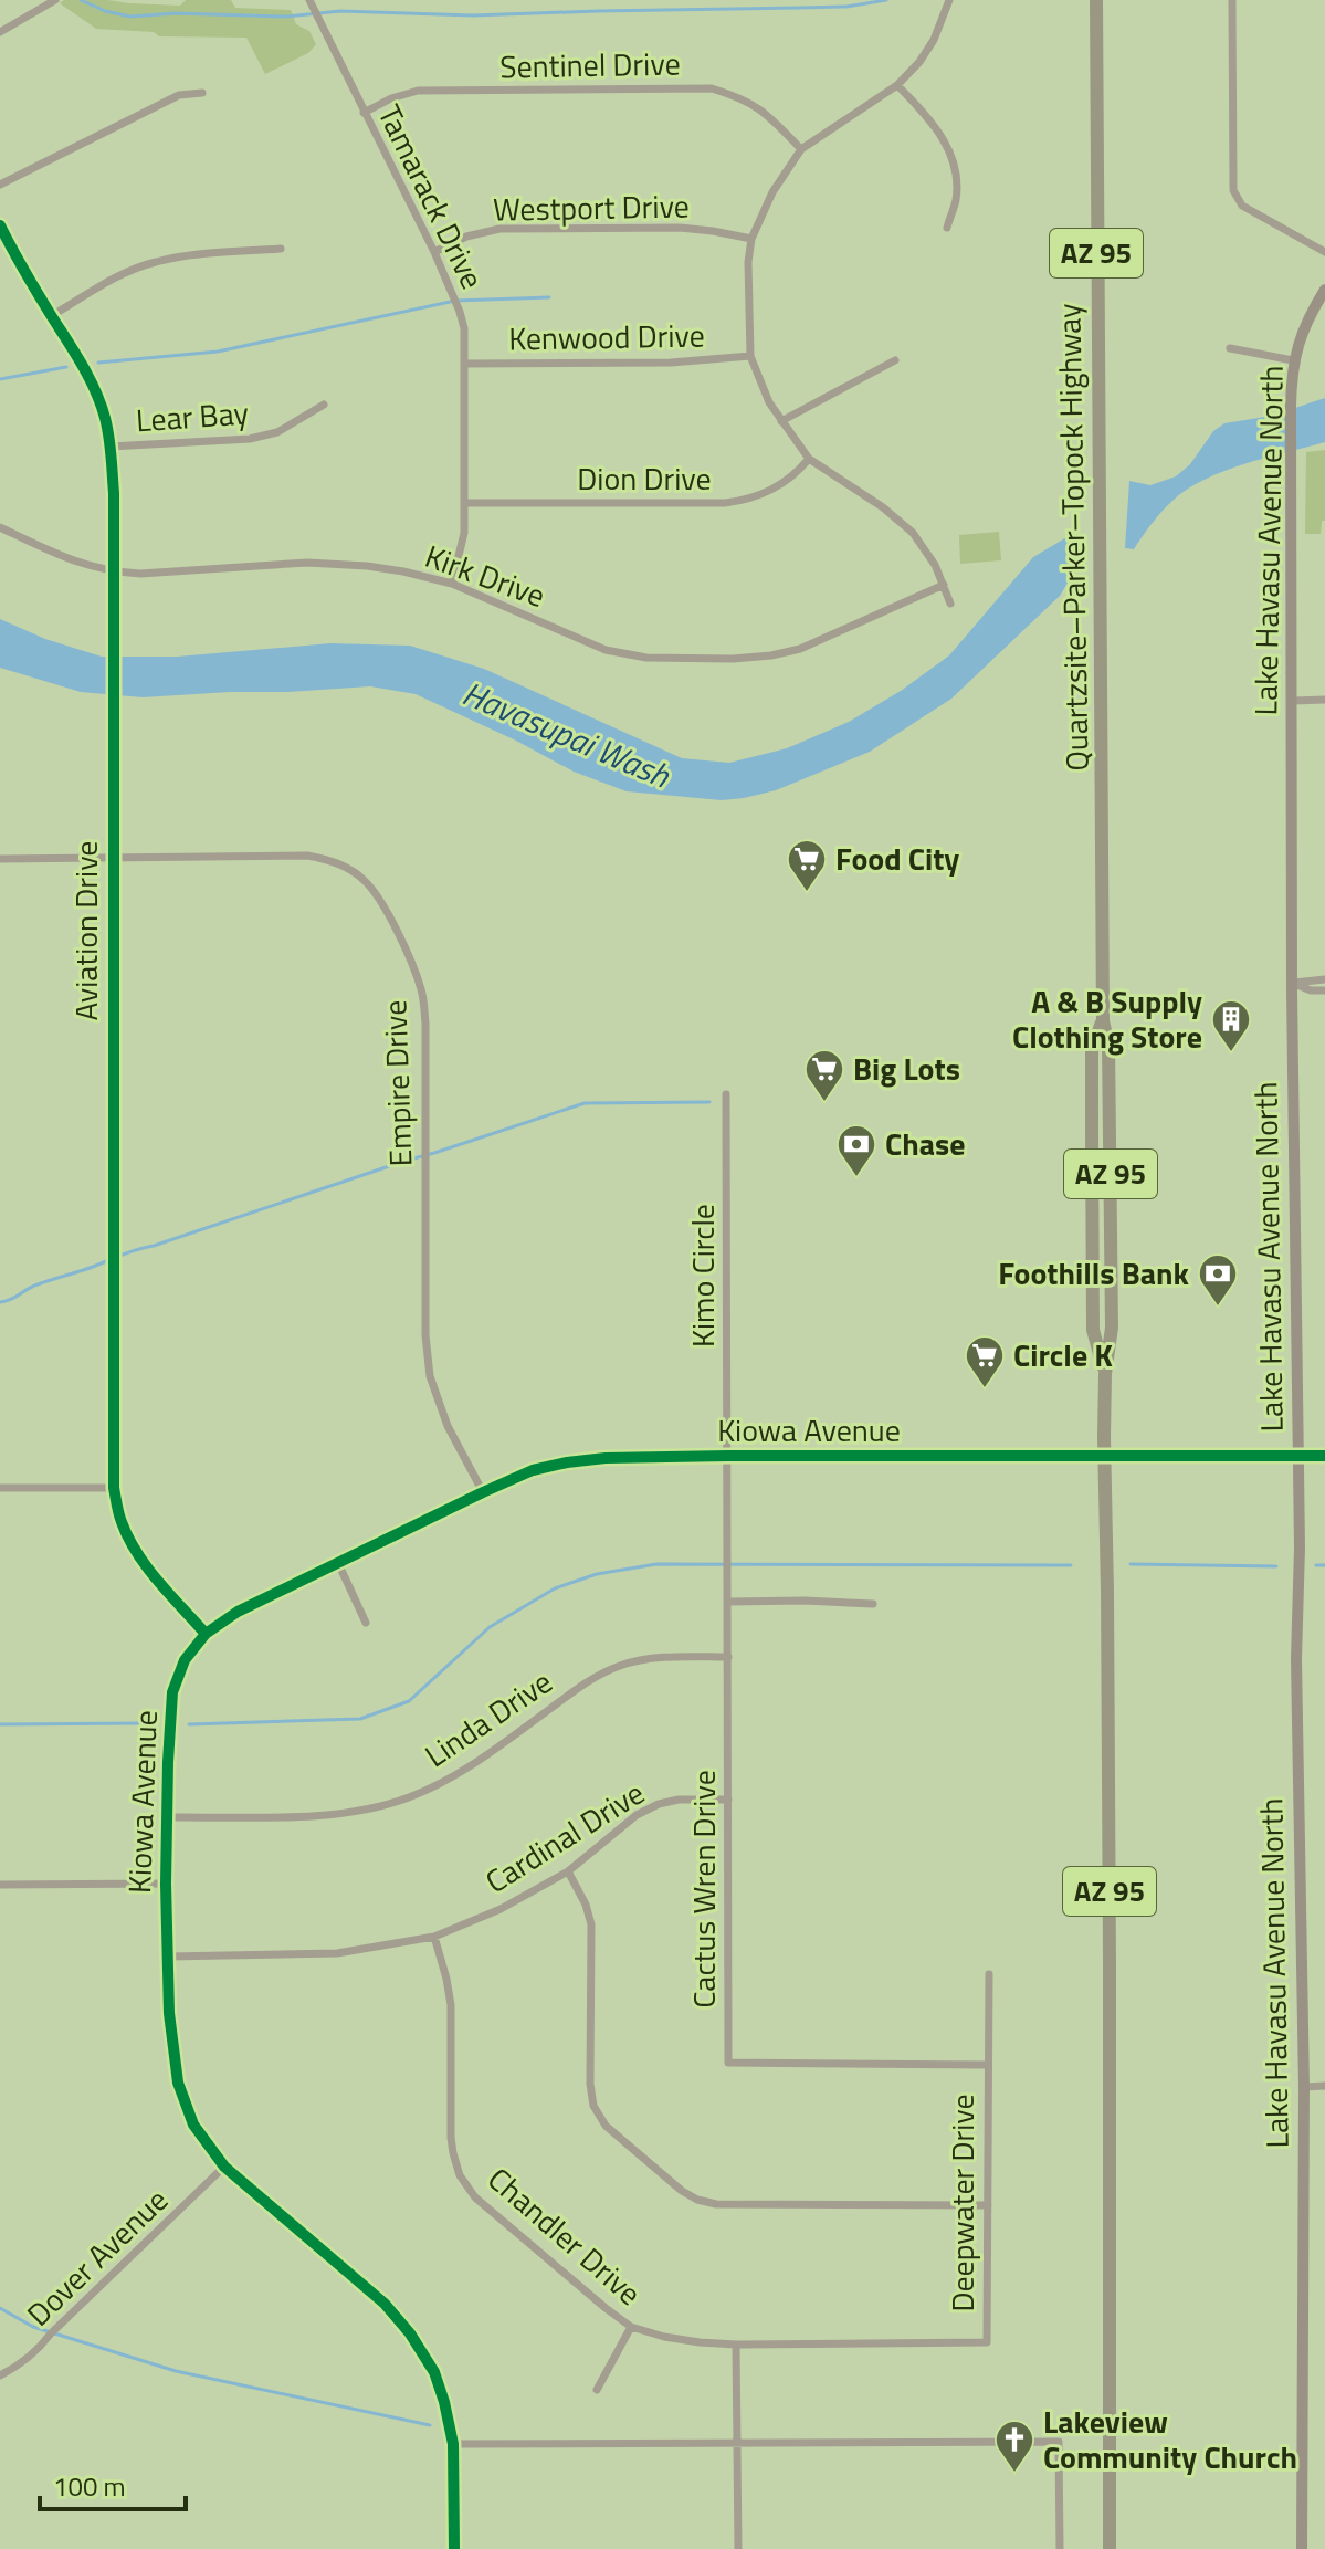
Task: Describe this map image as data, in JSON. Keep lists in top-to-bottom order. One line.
{"streets":{"highway":["AZ 95","Quartzsite–Parker–Topock Highway"],"main road":["Lake Havasu Avenue North"],"street":["Sentinel Drive","Tamarack Drive","Westport Drive","Kenwood Drive","Lear Bay","Dion Drive","Kirk Drive","Aviation Drive","Empire Drive","Kimo Circle","Kiowa Avenue","Linda Drive","Cardinal Drive","Cactus Wren Drive","Deepwater Drive","Chandler Drive","Dover Avenue"]},"crossings":[["Sentinel Drive","Tamarack Drive"],["Tamarack Drive","Westport Drive"],["Tamarack Drive","Kenwood Drive"],["Tamarack Drive","Dion Drive"],["Tamarack Drive","Kirk Drive"],["Lear Bay","Aviation Drive"],["Quartzsite–Parker–Topock Highway","Kiowa Avenue"],["Lake Havasu Avenue North","Kiowa Avenue"],["Kirk Drive","Aviation Drive"],["Aviation Drive","Empire Drive"],["Aviation Drive","Kiowa Avenue"],["Empire Drive","Kiowa Avenue"],["Kimo Circle","Kiowa Avenue"],["Kimo Circle","Cactus Wren Drive"],["Kiowa Avenue","Linda Drive"],["Kiowa Avenue","Cardinal Drive"],["Kiowa Avenue","Cactus Wren Drive"],["Kiowa Avenue","Dover Avenue"],["Linda Drive","Cactus Wren Drive"],["Cardinal Drive","Cactus Wren Drive"],["Cardinal Drive","Chandler Drive"],["Cactus Wren Drive","Deepwater Drive"],["Deepwater Drive","Chandler Drive"]],"water":["Havasupai Wash"],"places":{"supermarket":["Food City","Big Lots","Circle K"],"building":["A & B Supply Clothing Store"],"bank":["Chase","Foothills Bank"],"church":["Lakeview Community Church"]},"scale_bar":"100 m"}
